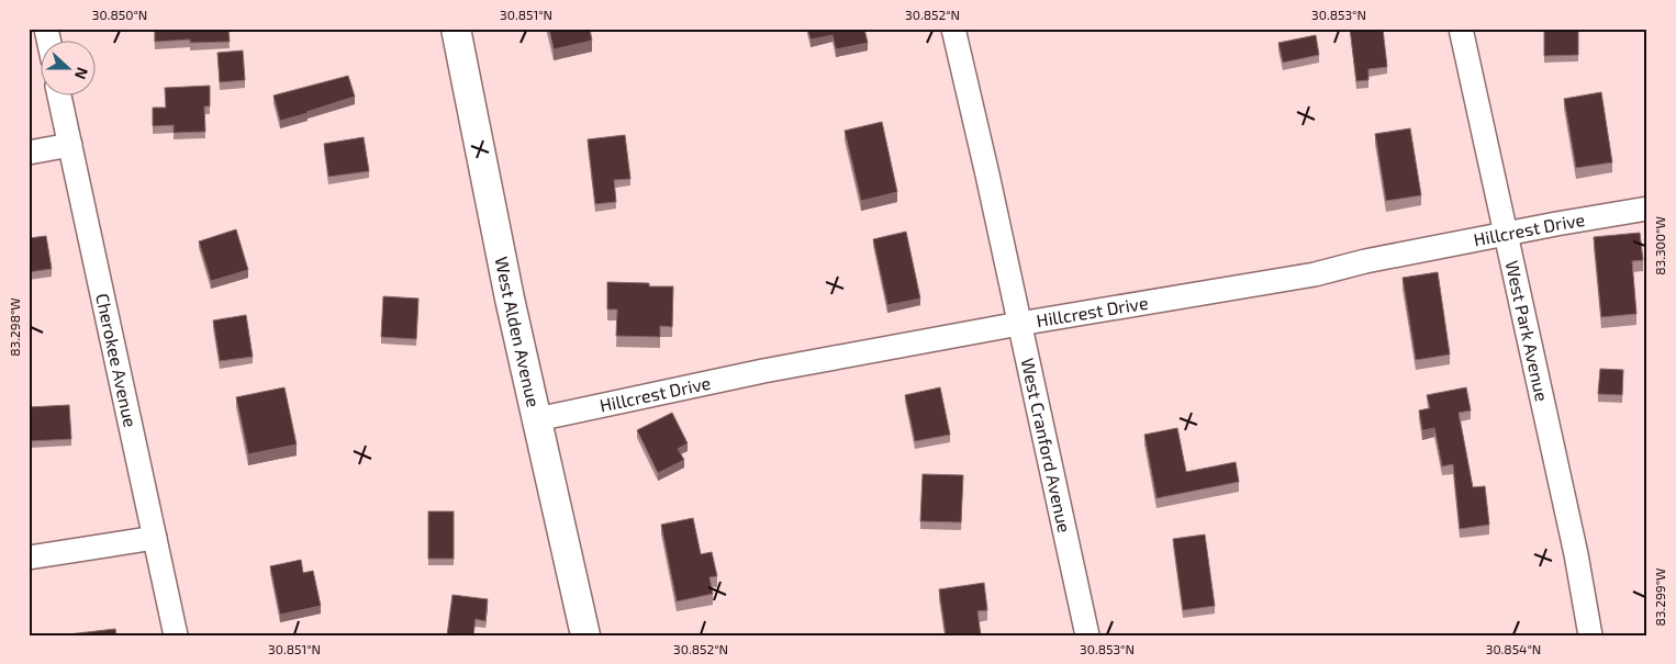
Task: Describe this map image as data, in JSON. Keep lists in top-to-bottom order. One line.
{"streets":{"street":["Hillcrest Drive","West Park Avenue","West Alden Avenue","Cherokee Avenue","West Cranford Avenue"]},"crossings":[["Hillcrest Drive","West Park Avenue"],["Hillcrest Drive","West Alden Avenue"],["Hillcrest Drive","West Cranford Avenue"]],"north":"right","coordinates":["30.850°N","30.851°N","30.852°N","30.853°N","83.300°W","83.298°W","83.299°W","30.854°N"]}
